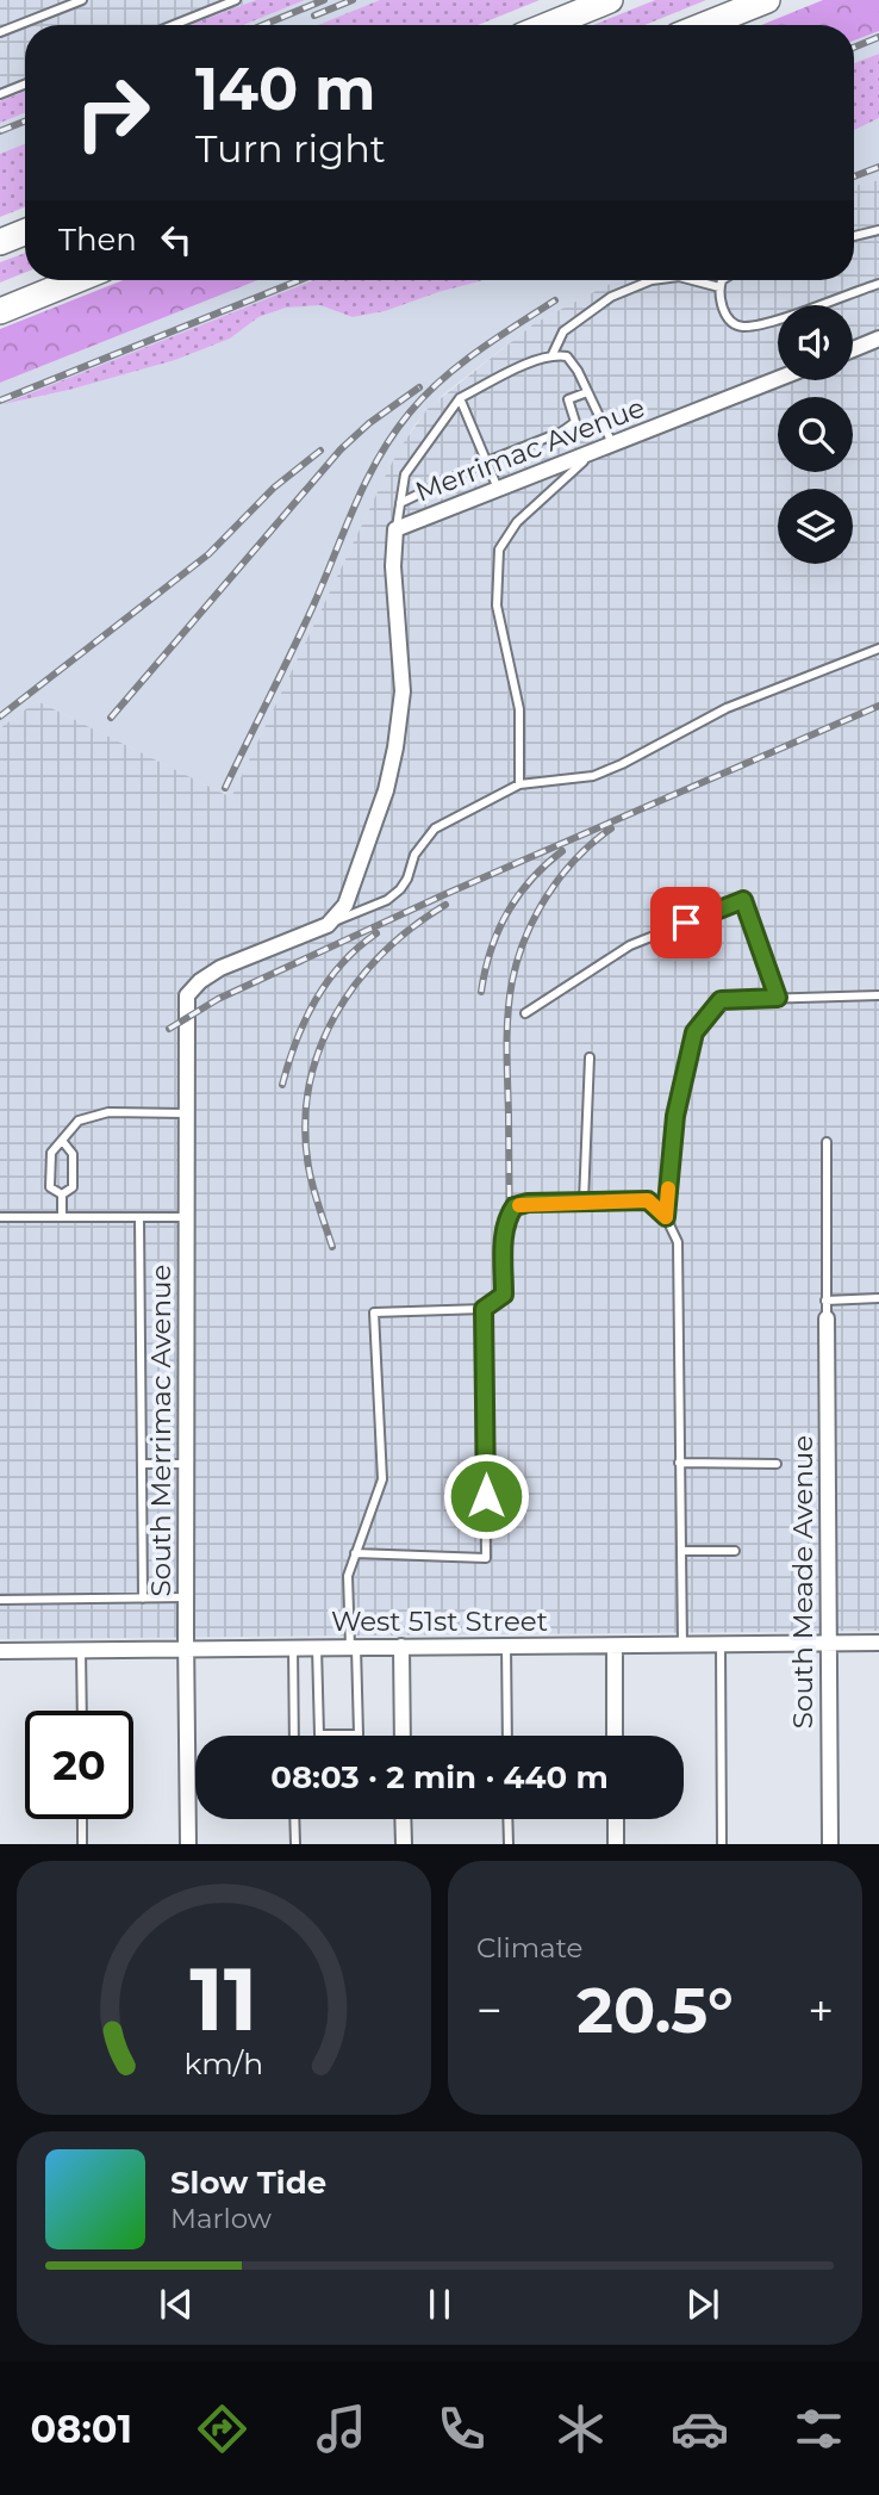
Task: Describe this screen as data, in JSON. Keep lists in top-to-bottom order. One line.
{"streets":{"street":["Merrimac Avenue","South Merrimac Avenue","South Meade Avenue","West 51st Street"]},"crossings":[["Merrimac Avenue","South Merrimac Avenue"],["South Merrimac Avenue","West 51st Street"],["South Meade Avenue","West 51st Street"]],"page":{"turn":["140 m","Turn right"],"then":"Then","limit":"20","trip":"08:03 · 2 min · 440 m","tile":"Climate","heat":["−","20.5°","+"],"song":["Slow Tide","Marlow"],"tabs":"08:01","gauge":["11","km/h"]}}
